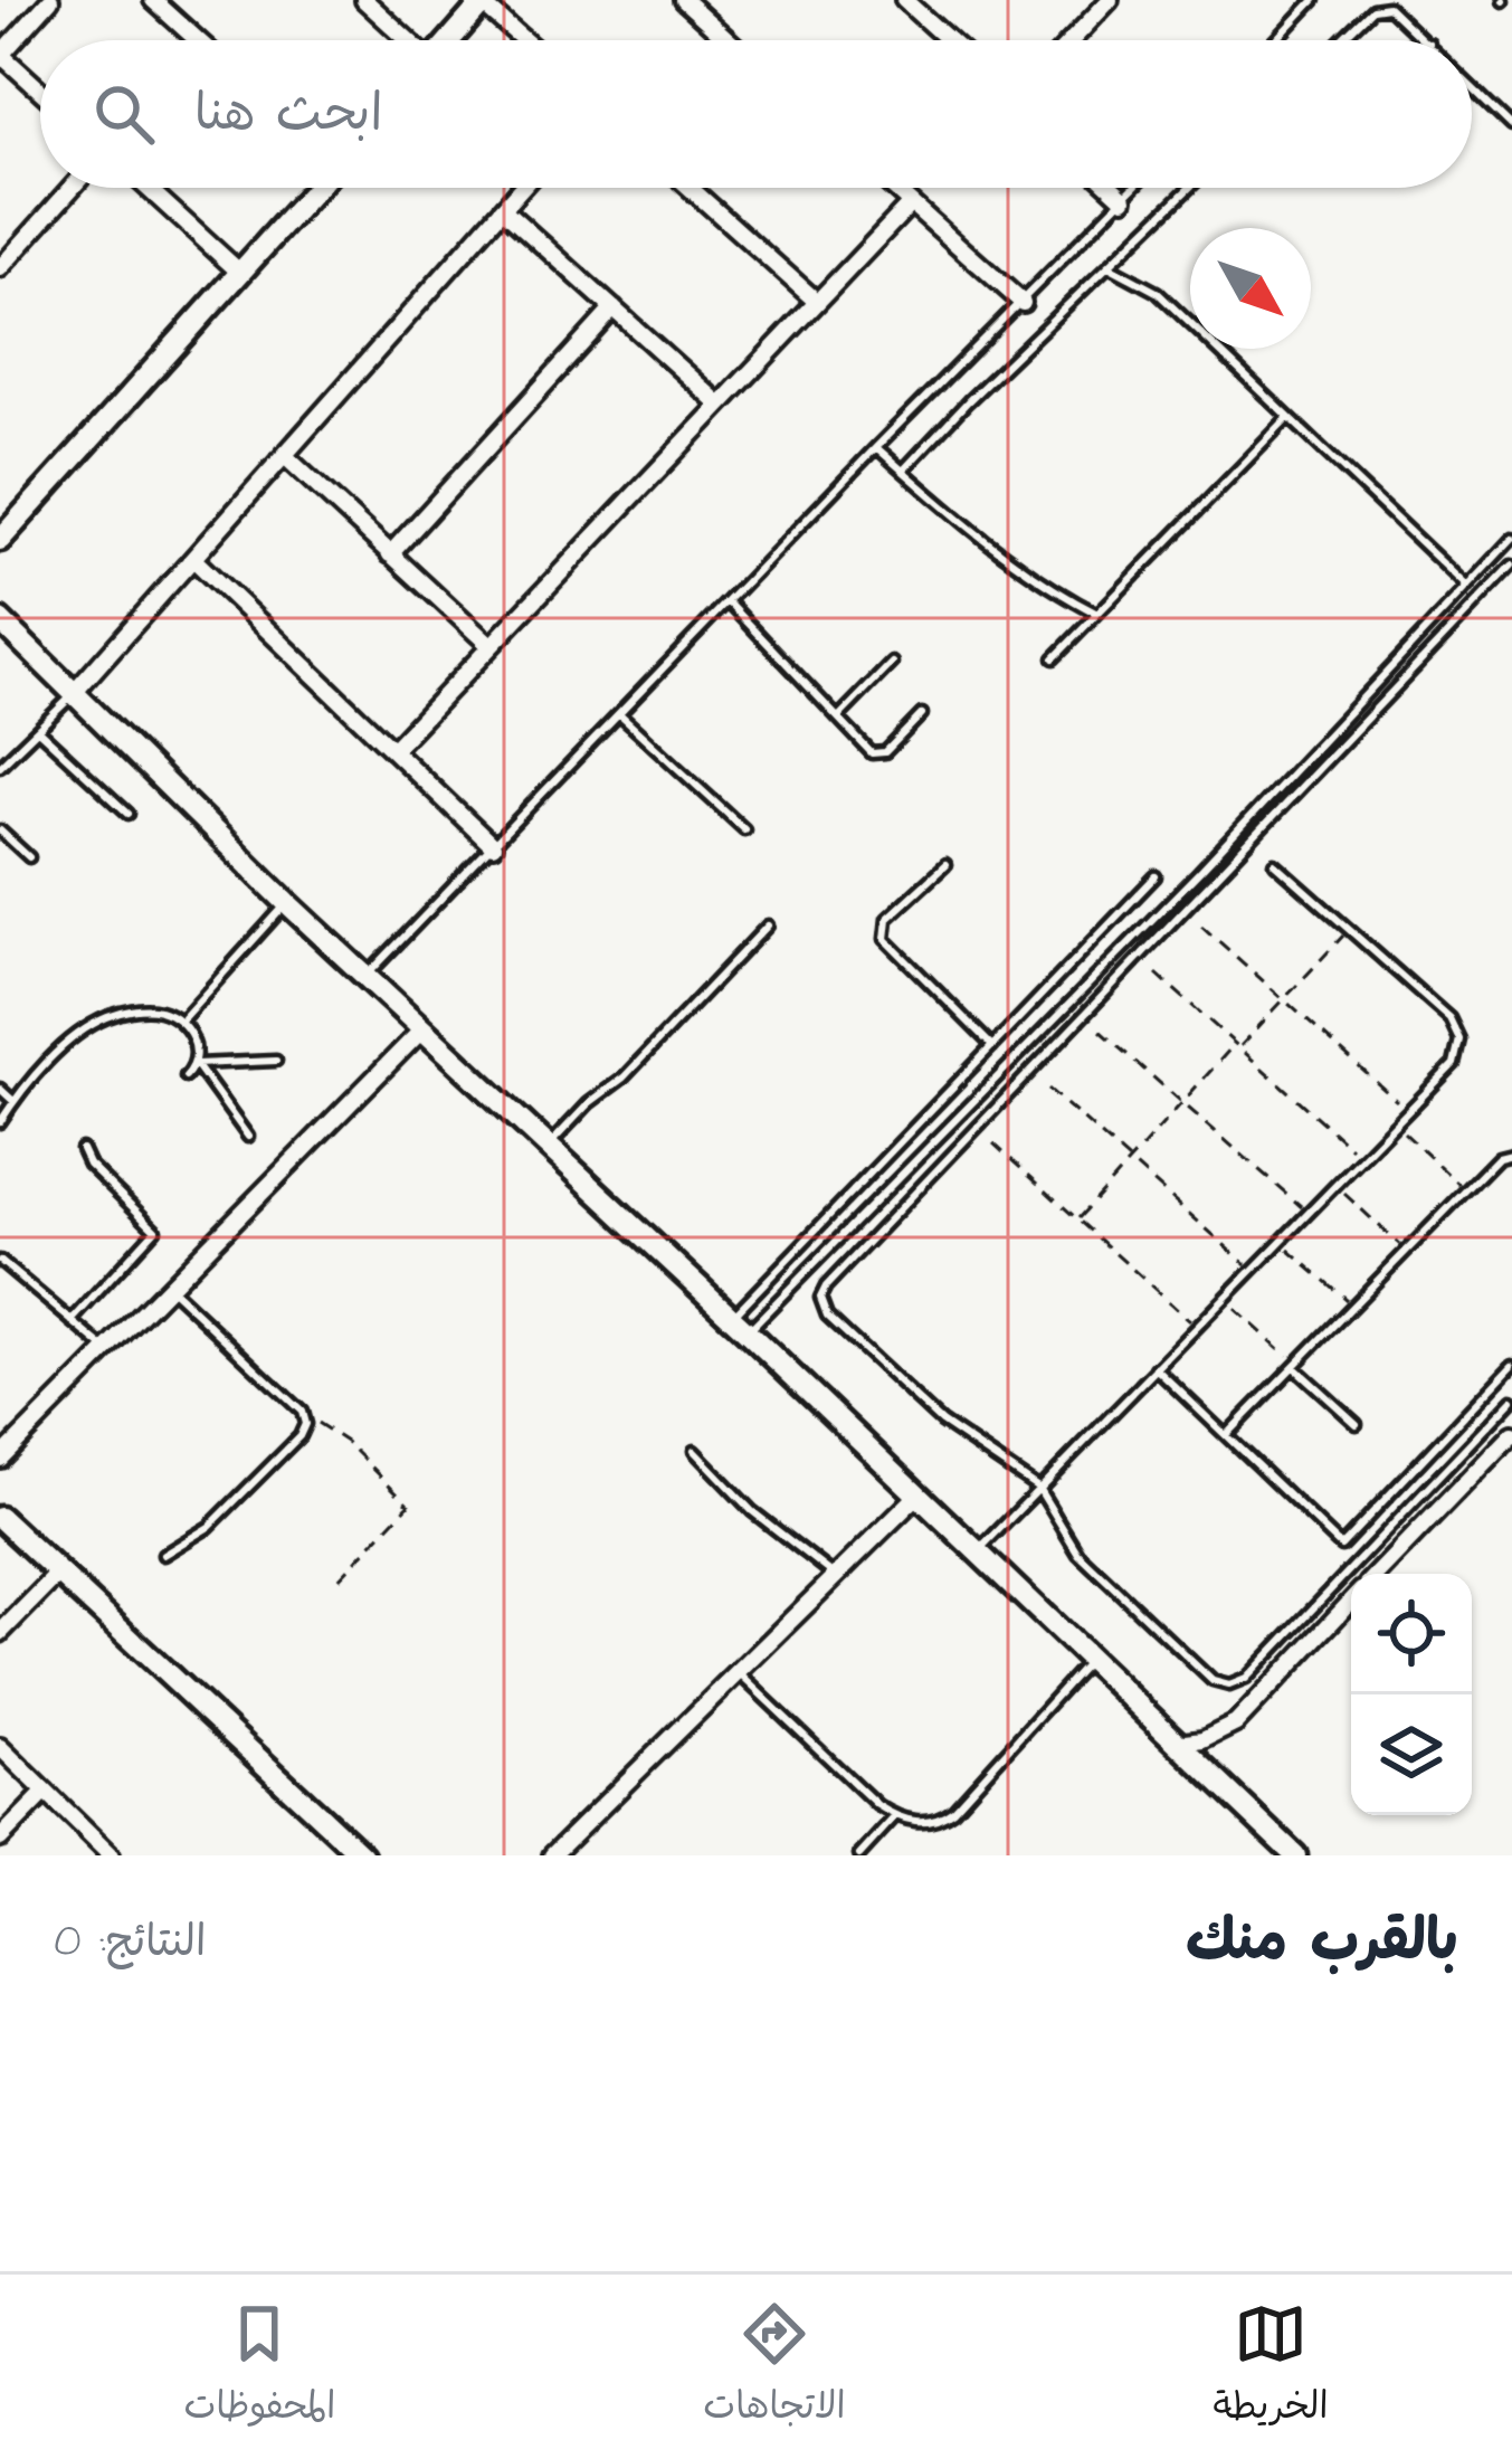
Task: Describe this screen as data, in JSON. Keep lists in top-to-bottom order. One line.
{"north":"bottom right","page":{"search":"ابحث هنا","heading":["بالقرب منك","النتائج: 0"],"nav":["الخريطة","الاتجاهات","المحفوظات"]}}
